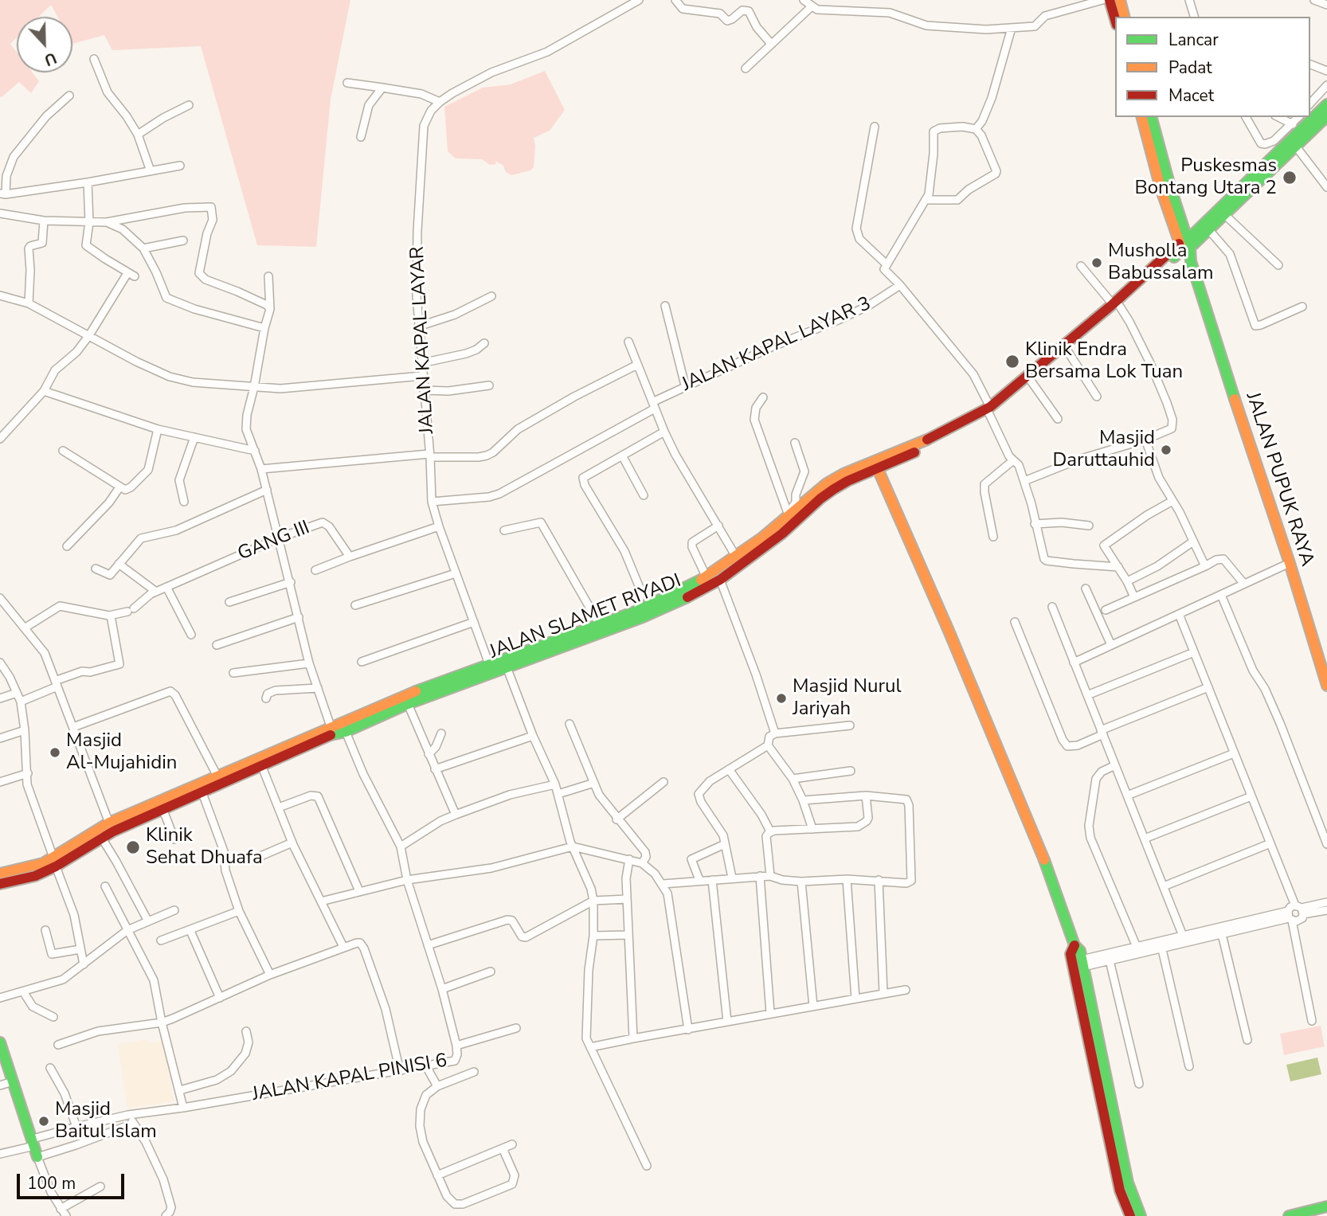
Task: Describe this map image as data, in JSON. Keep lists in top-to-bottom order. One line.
{"streets":{"street":["JALAN KAPAL LAYAR","JALAN KAPAL LAYAR 3","JALAN PUPUK RAYA","GANG III","JALAN SLAMET RIYADI","JALAN KAPAL PINISI 6"]},"crossings":[["JALAN KAPAL LAYAR","JALAN KAPAL LAYAR 3"],["JALAN KAPAL LAYAR","JALAN SLAMET RIYADI"],["JALAN PUPUK RAYA","JALAN SLAMET RIYADI"],["JALAN SLAMET RIYADI","JALAN KAPAL PINISI 6"]],"places":["Puskesmas Bontang Utara 2","Musholla Babussalam","Klinik Endra Bersama Lok Tuan","Masjid Daruttauhid","Masjid Nurul Jariyah","Masjid Al-Mujahidin","Klinik Sehat Dhuafa","Masjid Baitul Islam"],"legend":["Lancar","Padat","Macet"],"scale_bar":"100 m","north":"bottom"}
